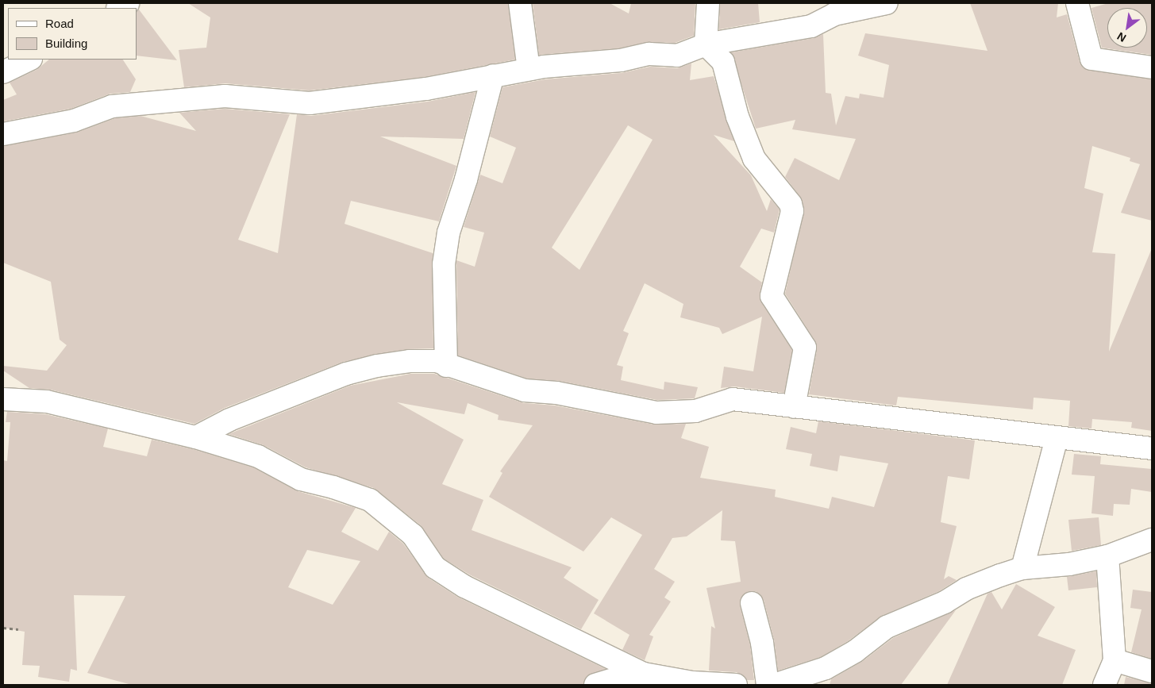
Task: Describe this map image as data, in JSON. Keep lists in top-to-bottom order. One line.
{"legend":["Road","Building"],"north":"bottom left"}
